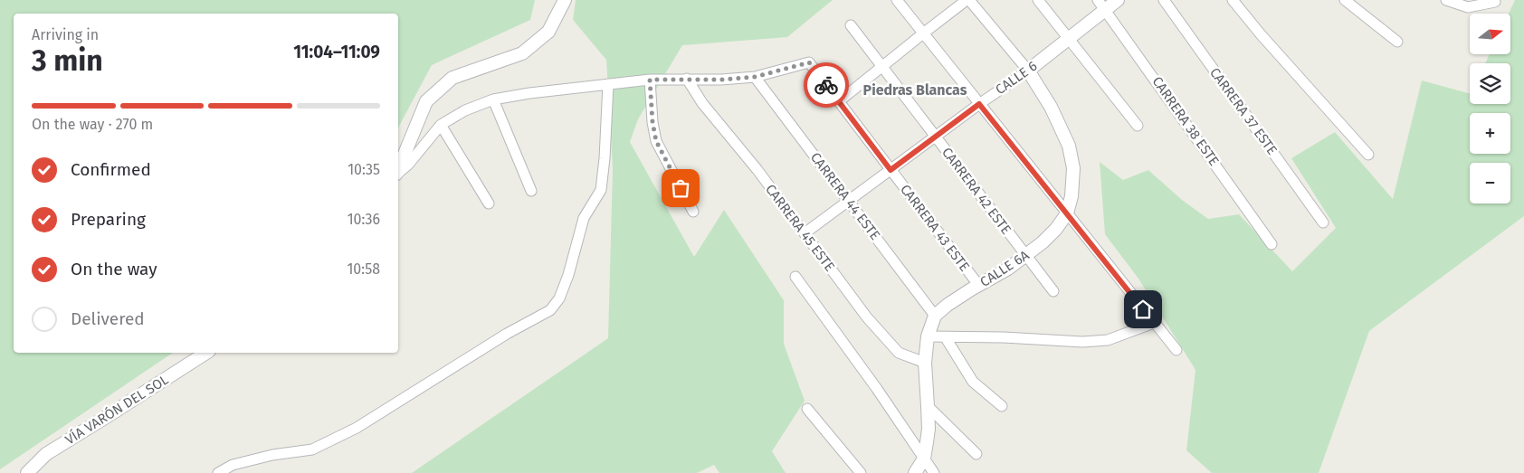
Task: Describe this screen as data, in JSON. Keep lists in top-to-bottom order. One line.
{"streets":{"street":["CALLE 6","CARRERA 37 ESTE","CARRERA 38 ESTE","CARRERA 42 ESTE","CARRERA 44 ESTE","CARRERA 45 ESTE","CARRERA 43 ESTE","CALLE 6A","VÍA VARÓN DEL SOL"]},"crossings":[["CALLE 6","CARRERA 38 ESTE"],["CALLE 6","CARRERA 42 ESTE"],["CALLE 6","CARRERA 44 ESTE"],["CALLE 6","CARRERA 45 ESTE"],["CALLE 6","CARRERA 43 ESTE"],["CARRERA 42 ESTE","CALLE 6A"],["CARRERA 44 ESTE","CARRERA 43 ESTE"],["CARRERA 44 ESTE","CALLE 6A"],["CARRERA 43 ESTE","CALLE 6A"]],"districts":["Piedras Blancas"],"north":"right","page":{"map_buttons":["+","−"],"heading":["3 min","Arriving in","11:04–11:09"],"bar":"On the way · 270 m","list":[["Confirmed","10:35"],["Preparing","10:36"],["On the way","10:58"],"Delivered"]}}
